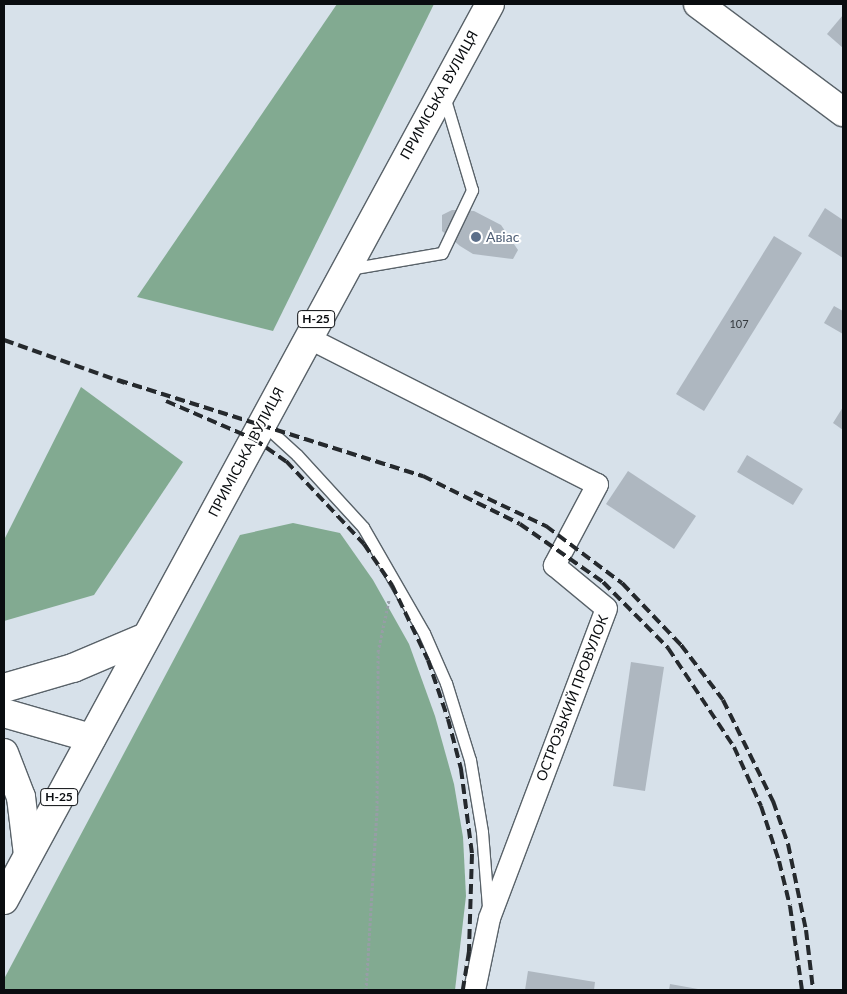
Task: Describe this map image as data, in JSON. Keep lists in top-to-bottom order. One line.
{"streets":{"main road":["ПРИМІСЬКА ВУЛИЦЯ","Н-25"],"street":["ОСТРОЗЬКИЙ ПРОВУЛОК"]},"crossings":[["ПРИМІСЬКА ВУЛИЦЯ","ОСТРОЗЬКИЙ ПРОВУЛОК"]],"places":["Авіас"],"house_numbers":["107"]}
